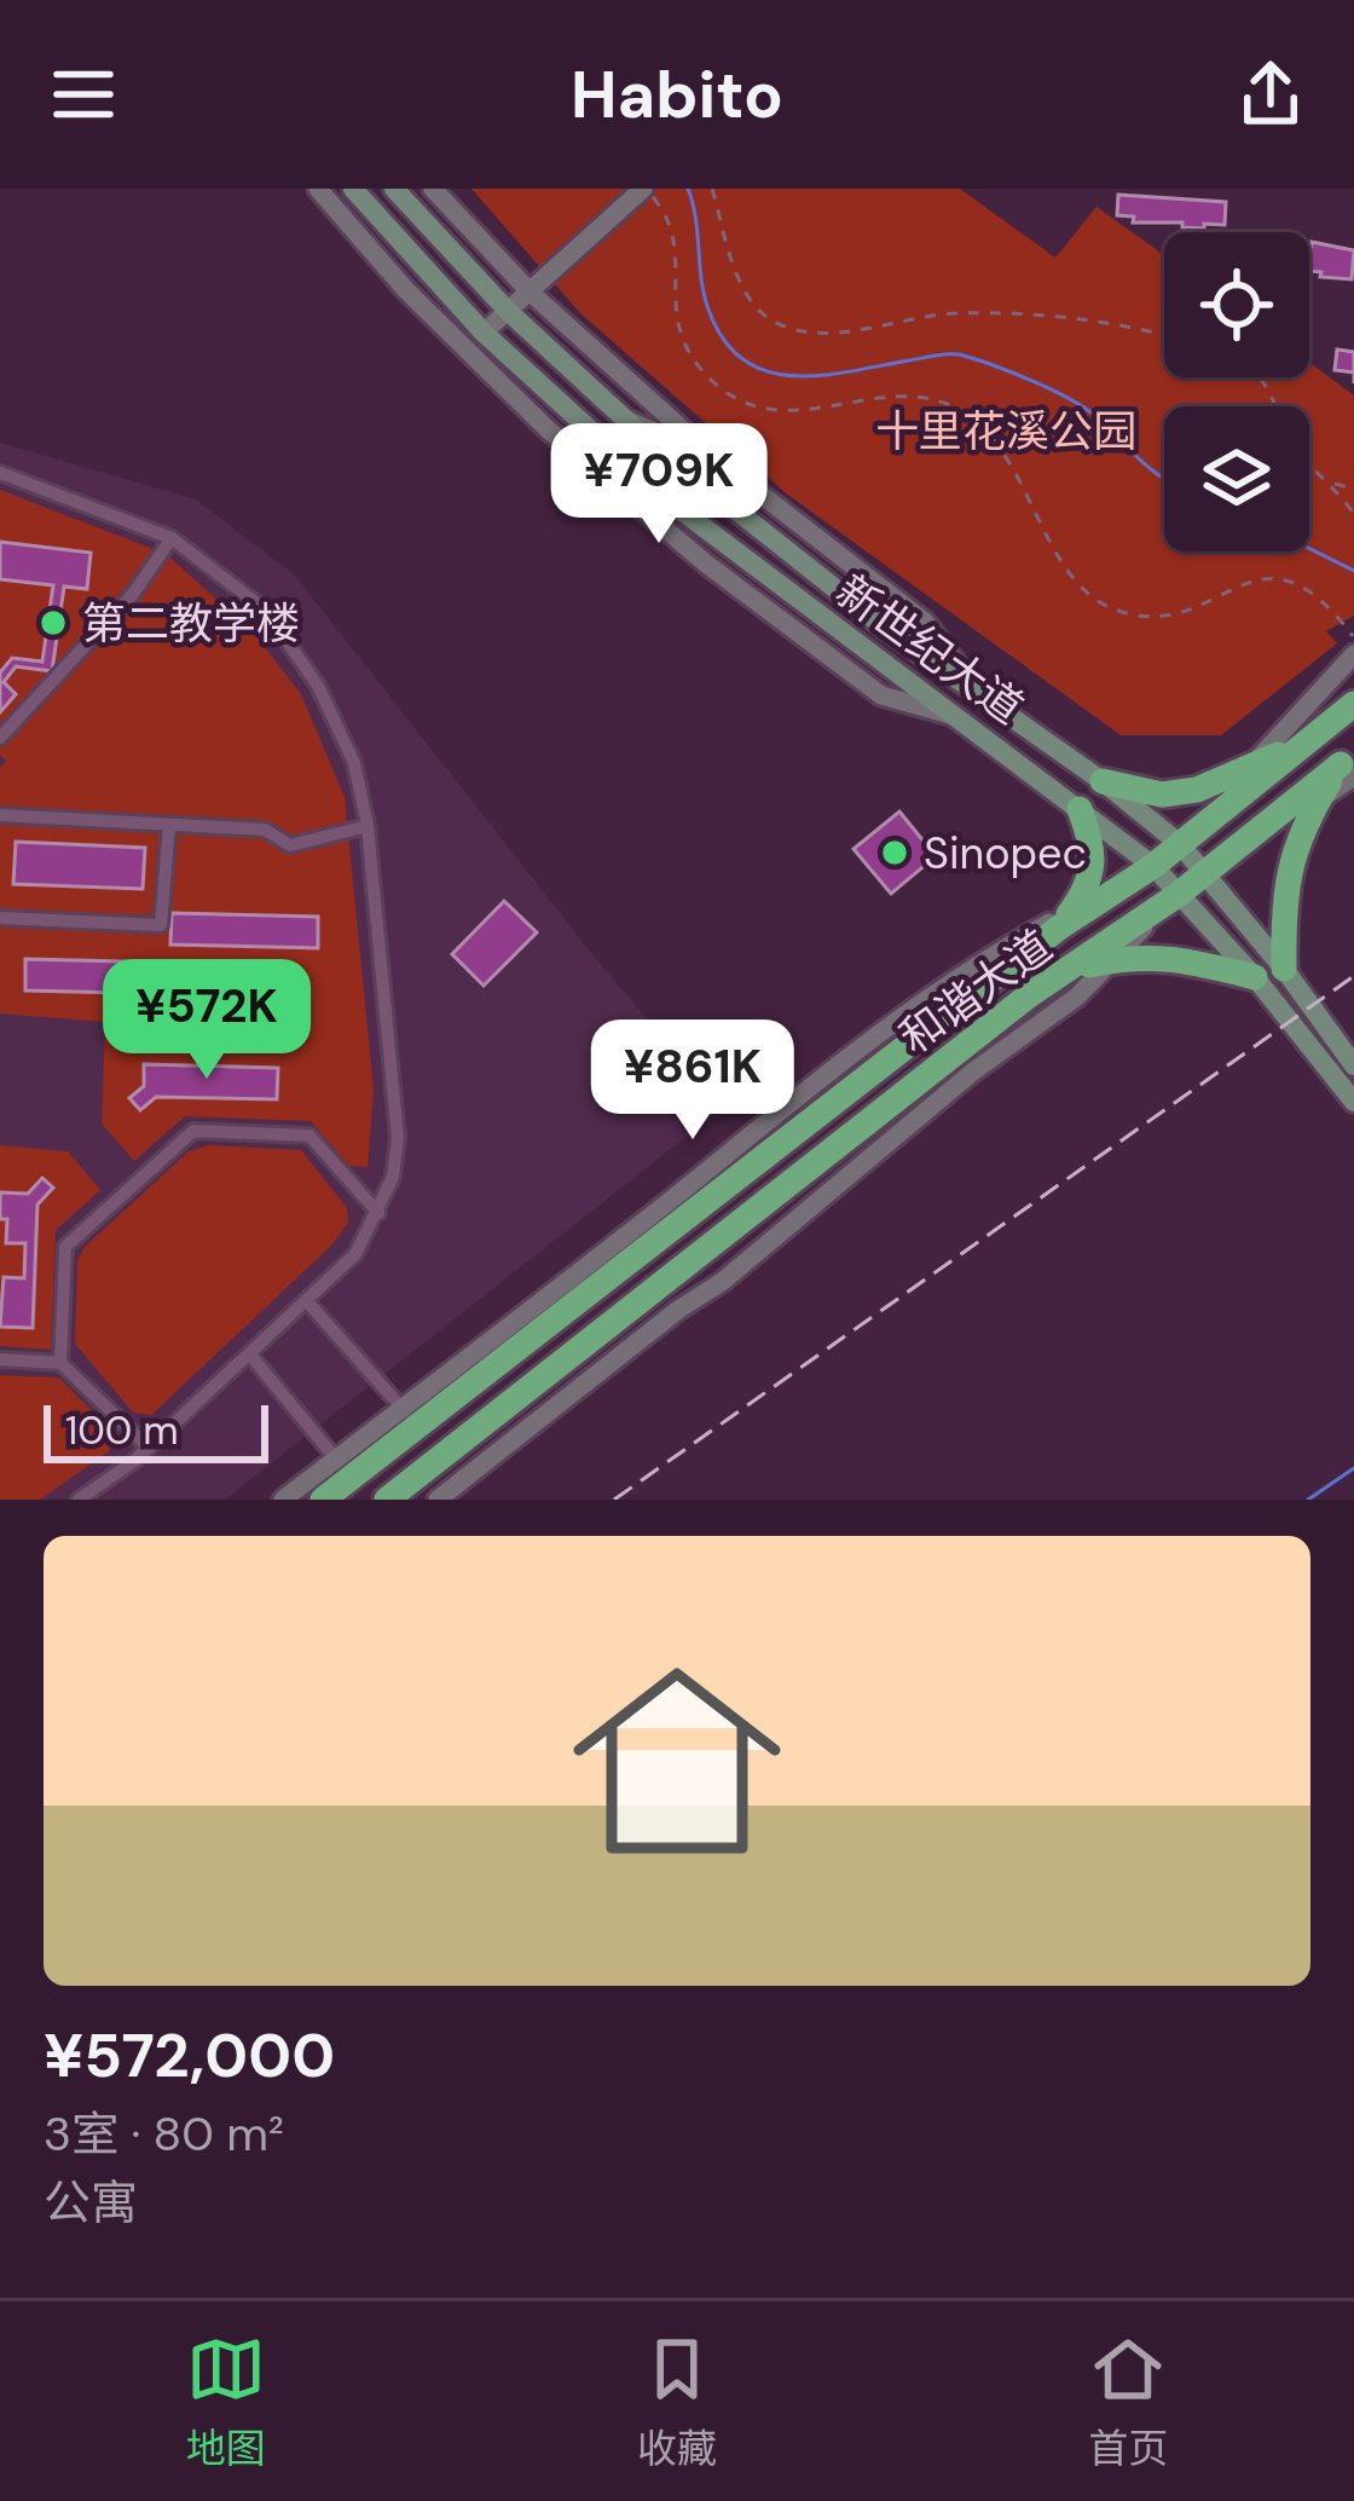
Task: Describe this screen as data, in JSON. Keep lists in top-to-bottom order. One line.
{"streets":{"highway":["和谐大道"],"main road":["新世纪大道"]},"crossings":[["新世纪大道","和谐大道"]],"parks":["十里花溪公园"],"places":["第二教学楼","Sinopec"],"scale_bar":"100 m","page":{"header":"Habito","price":["¥709K","¥572K","¥861K"],"scale":"100 m","list":[{"name":"¥572,000","note":"3室 · 80 m² · 公寓"}],"tabs":["地图","收藏","首页"]}}
